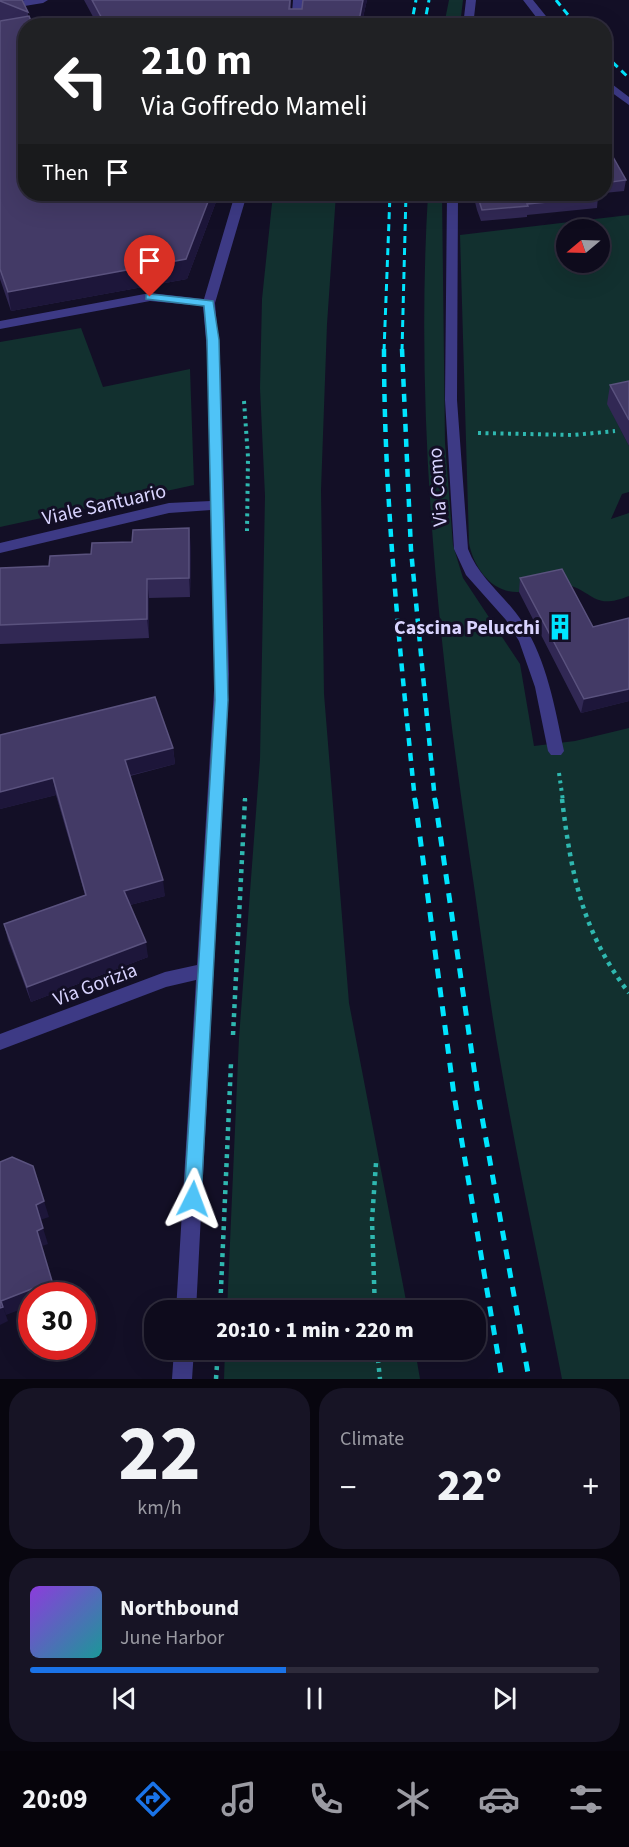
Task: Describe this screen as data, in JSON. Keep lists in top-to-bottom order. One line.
{"streets":{"street":["Via Como","Viale Santuario","Via Gorizia"]},"places":{"building":["Cascina Pelucchi"]},"north":"left","page":{"turn":["210 m","Via Goffredo Mameli"],"then":"Then","limit":"30","trip":"20:10 · 1 min · 220 m","tile":[["22","km/h"],"Climate"],"heat":["−","22°","+"],"song":["Northbound","June Harbor"],"tabs":"20:09"}}
